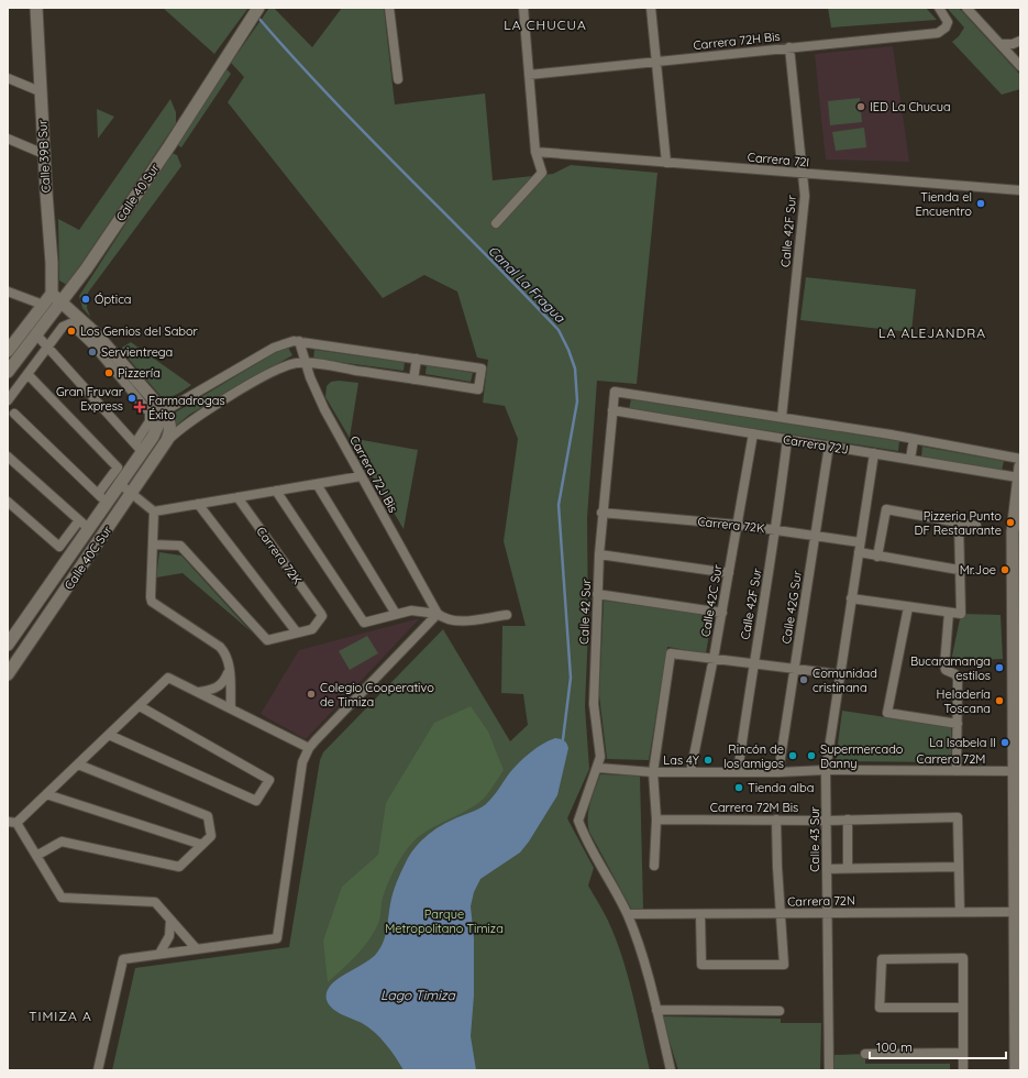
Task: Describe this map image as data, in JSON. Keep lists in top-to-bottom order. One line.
{"streets":{"street":["Carrera 72H Bis","Calle 39B Sur","Carrera 72I","Calle 40 Sur","Calle 42F Sur","Carrera 72J","Carrera 72J Bis","Carrera 72K","Calle 40C Sur","Calle 42C Sur","Calle 42G Sur","Calle 42 Sur","Carrera 72M","Carrera 72M Bis","Calle 43 Sur","Carrera 72N"]},"crossings":[["Carrera 72H Bis","Calle 42F Sur"],["Calle 39B Sur","Calle 40 Sur"],["Carrera 72I","Calle 42F Sur"],["Calle 42F Sur","Carrera 72J"],["Calle 42F Sur","Carrera 72K"],["Calle 42F Sur","Carrera 72M"],["Carrera 72J","Calle 42C Sur"],["Carrera 72J","Calle 42G Sur"],["Carrera 72J","Calle 42 Sur"],["Carrera 72J","Calle 43 Sur"],["Carrera 72K","Calle 42C Sur"],["Carrera 72K","Calle 42G Sur"],["Carrera 72K","Calle 42 Sur"],["Carrera 72K","Calle 43 Sur"],["Calle 42C Sur","Carrera 72M"],["Calle 42G Sur","Carrera 72M"],["Calle 42 Sur","Carrera 72M"],["Calle 42 Sur","Carrera 72N"],["Carrera 72M","Calle 43 Sur"],["Carrera 72M Bis","Calle 43 Sur"],["Calle 43 Sur","Carrera 72N"]],"districts":["LA CHUCUA","LA ALEJANDRA","TIMIZA A"],"water":["Canal La Fragua","Lago Timiza"],"parks":["Parque Metropolitano Timiza"],"places":{"other":["IED La Chucua","Tienda el Encuentro","Óptica","Los Genios del Sabor","Servientrega","Pizzería","Gran Fruvar Express","Pizzeria Punto DF Restaurante","Mr.Joe","Bucaramanga estilos","Comunidad cristinana","Colegio Cooperativo de Timiza","Heladería Toscana","La Isabela II","Rincón de los amigos","Supermercado Danny","Las 4Y","Tienda alba"],"health":["Farmadrogas Éxito"]},"scale_bar":"100 m"}
